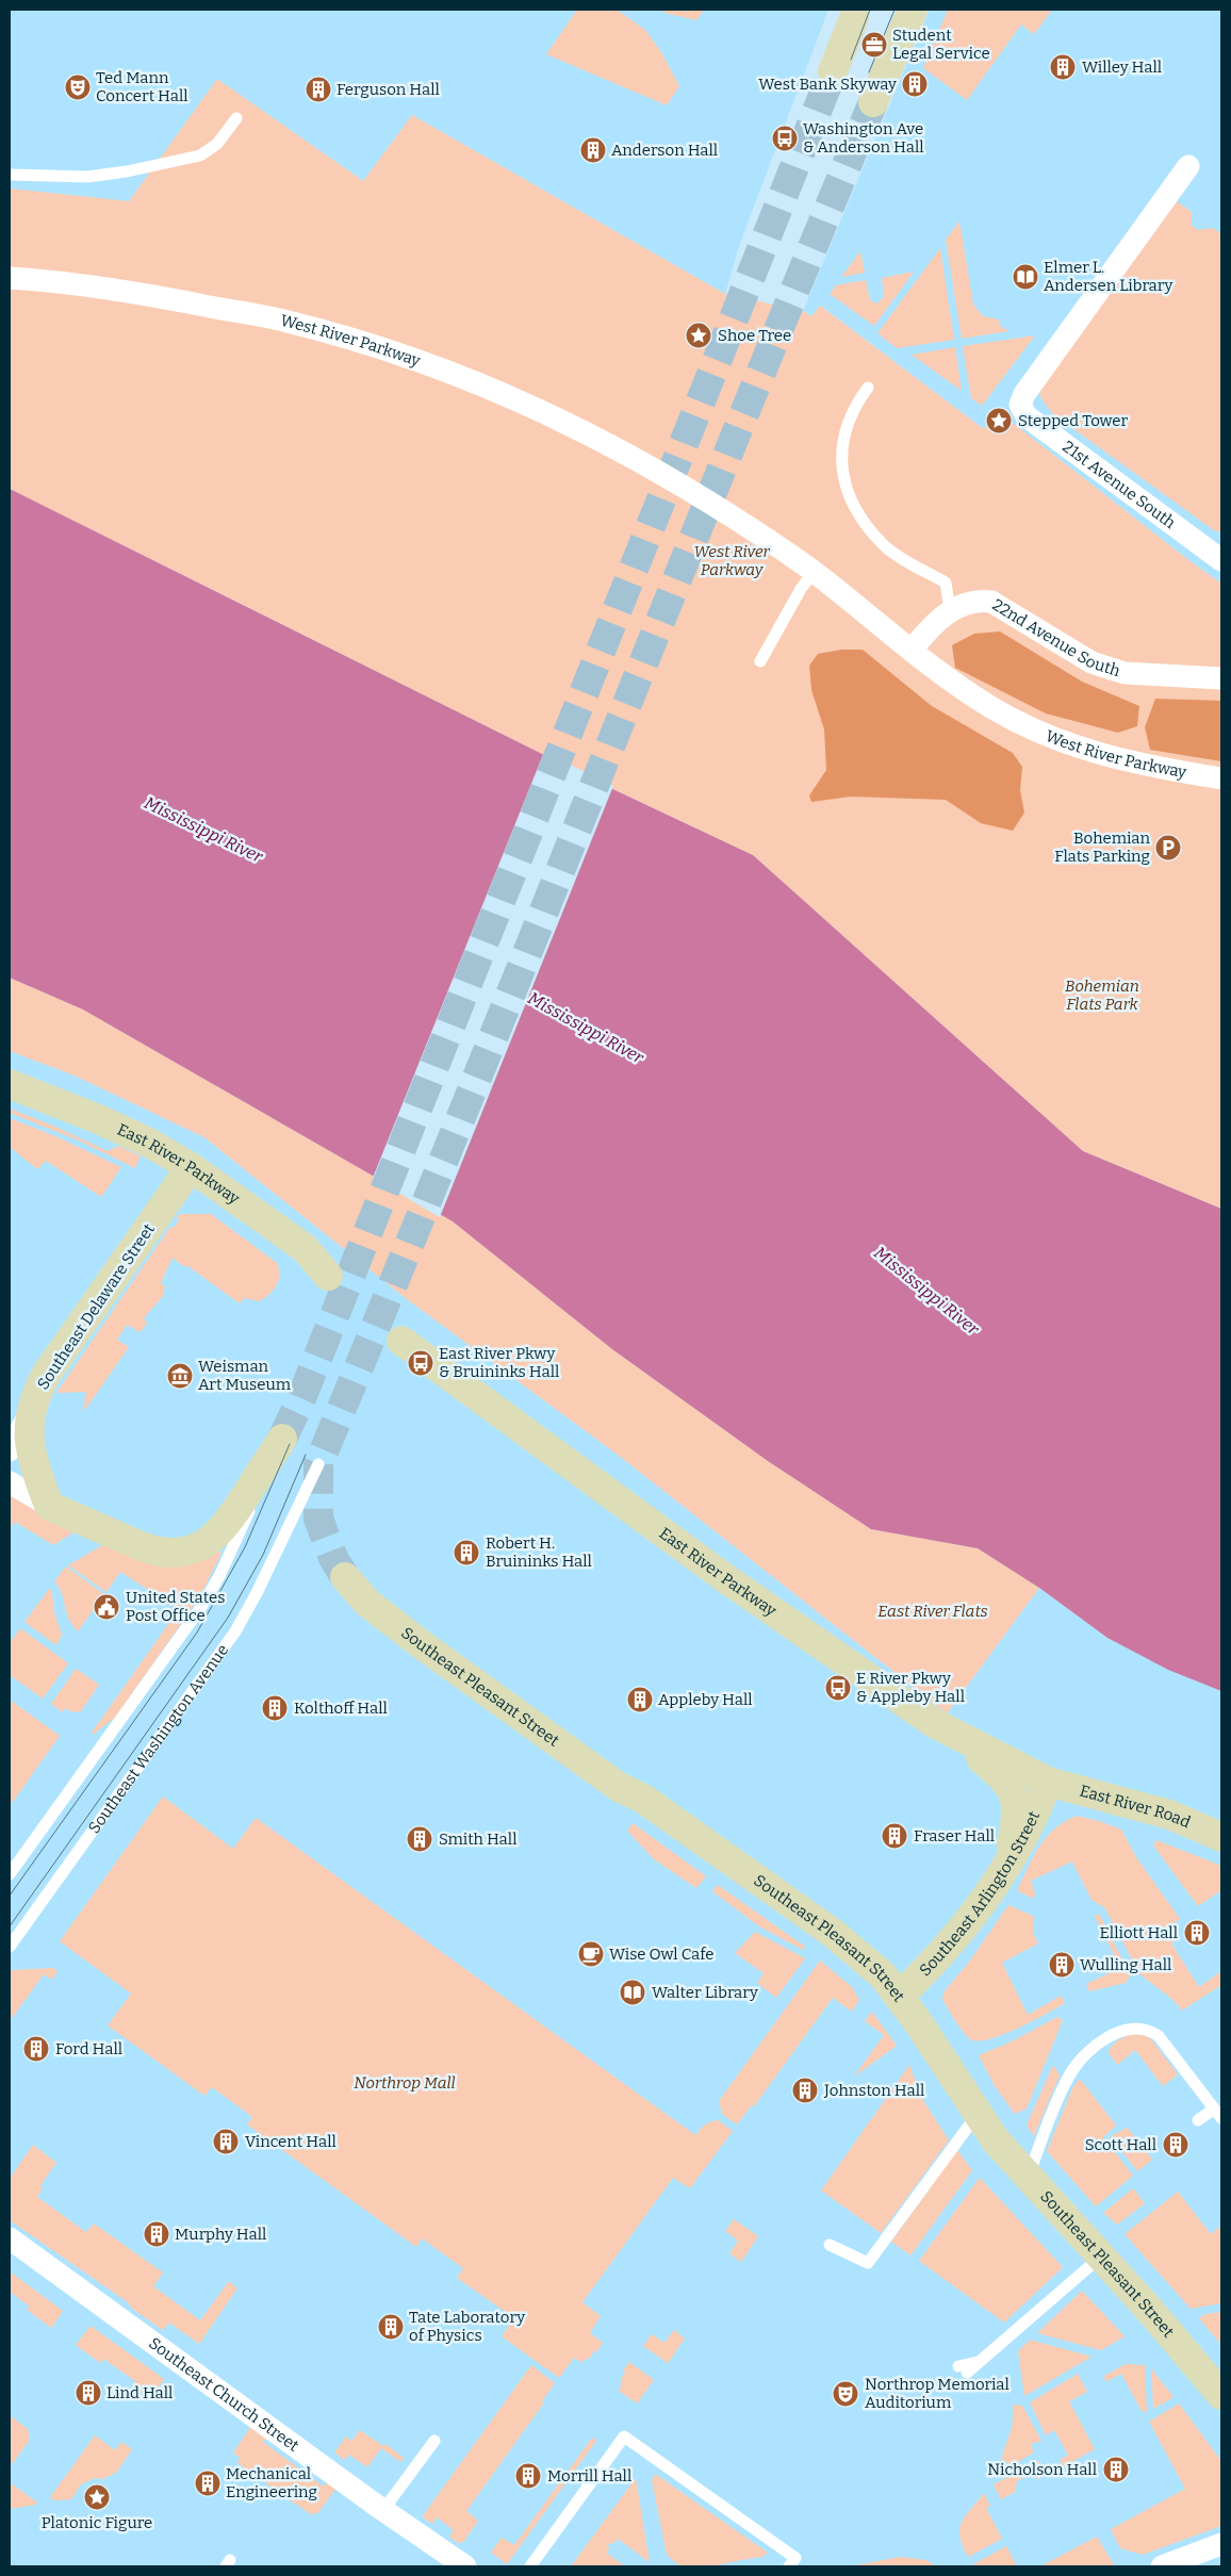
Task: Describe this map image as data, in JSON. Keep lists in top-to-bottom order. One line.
{"streets":{"street":["West River Parkway","21st Avenue South","22nd Avenue South","East River Parkway","Southeast Delaware Street","Southeast Pleasant Street","East River Road","Southeast Arlington Street","Southeast Church Street"],"lane":["Southeast Washington Avenue"]},"crossings":[["West River Parkway","22nd Avenue South"],["East River Parkway","Southeast Delaware Street"],["East River Parkway","East River Road"],["East River Parkway","Southeast Arlington Street"],["Southeast Pleasant Street","Southeast Arlington Street"],["East River Road","Southeast Arlington Street"]],"water":["Mississippi River"],"parks":["West River Parkway","Bohemian Flats Park","East River Flats","Northrop Mall"],"places":{"office":["Student Legal Service"],"building":["Willey Hall","West Bank Skyway","Ferguson Hall","Anderson Hall","Robert H. Bruininks Hall","Appleby Hall","Kolthoff Hall","Fraser Hall","Smith Hall","Elliott Hall","Wulling Hall","Ford Hall","Johnston Hall","Vincent Hall","Scott Hall","Murphy Hall","Tate Laboratory of Physics","Lind Hall","Nicholson Hall","Morrill Hall","Mechanical Engineering"],"theatre":["Ted Mann Concert Hall","Northrop Memorial Auditorium"],"bus stop":["Washington Ave & Anderson Hall","East River Pkwy & Bruininks Hall","E River Pkwy & Appleby Hall"],"library":["Elmer L. Andersen Library","Walter Library"],"place":["Shoe Tree","Stepped Tower","Platonic Figure"],"parking":["Bohemian Flats Parking"],"museum":["Weisman Art Museum"],"public building":["United States Post Office"],"cafe":["Wise Owl Cafe"]}}
